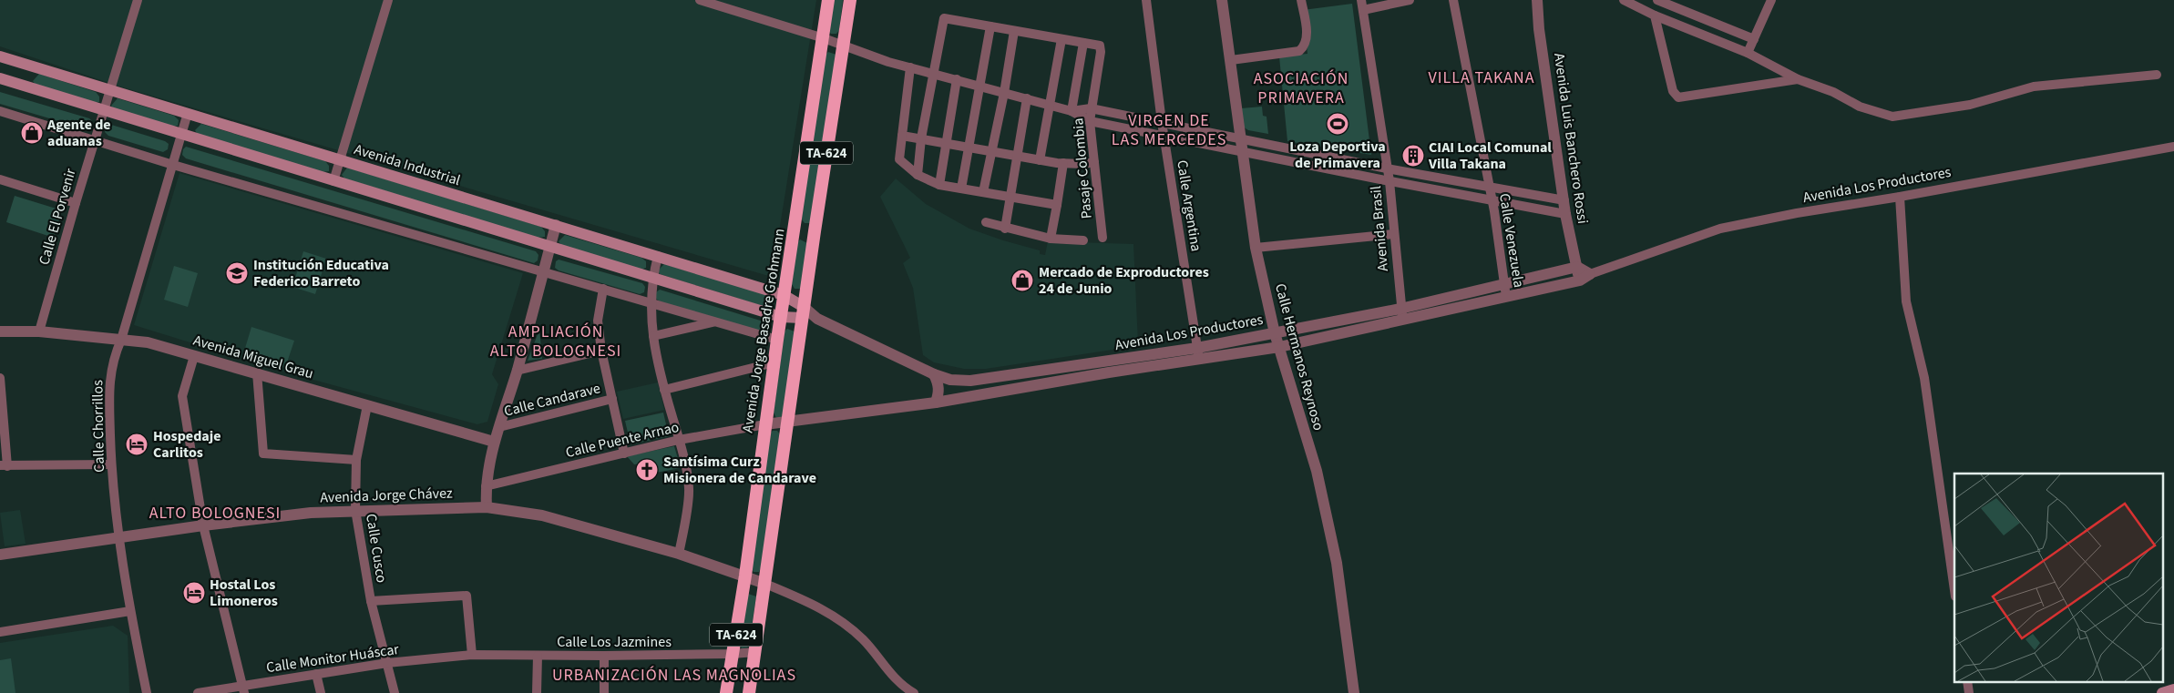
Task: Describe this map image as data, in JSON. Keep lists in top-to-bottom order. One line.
{"streets":{"highway":["TA-624","Avenida Jorge Basadre Grohmann"],"main road":["Avenida Industrial"],"street":["Avenida Luis Banchero Rossi","Pasaje Colombia","Avenida Los Productores","Calle Argentina","Calle El Porvenir","Avenida Brasil","Calle Venezuela","Avenida Miguel Grau","Calle Hermanos Reynoso","Calle Candarave","Calle Chorrillos","Calle Puente Arnao","Avenida Jorge Chávez","Calle Cusco","Calle Los Jazmines","Calle Monitor Huáscar"]},"crossings":[["Avenida Luis Banchero Rossi","Avenida Los Productores"],["TA-624","Avenida Industrial"],["TA-624","Avenida Los Productores"],["TA-624","Avenida Jorge Chávez"],["TA-624","Calle Los Jazmines"],["Avenida Industrial","Avenida Los Productores"],["Avenida Industrial","Calle El Porvenir"],["Avenida Industrial","Avenida Jorge Basadre Grohmann"],["Avenida Industrial","Calle Chorrillos"],["Avenida Los Productores","Calle Argentina"],["Avenida Los Productores","Avenida Brasil"],["Avenida Los Productores","Calle Venezuela"],["Avenida Los Productores","Avenida Jorge Basadre Grohmann"],["Avenida Los Productores","Calle Hermanos Reynoso"],["Avenida Los Productores","Calle Puente Arnao"],["Calle El Porvenir","Avenida Miguel Grau"],["Avenida Jorge Basadre Grohmann","Calle Puente Arnao"],["Avenida Jorge Basadre Grohmann","Avenida Jorge Chávez"],["Avenida Jorge Basadre Grohmann","Calle Los Jazmines"],["Avenida Miguel Grau","Calle Chorrillos"],["Avenida Miguel Grau","Calle Cusco"],["Calle Chorrillos","Avenida Jorge Chávez"],["Avenida Jorge Chávez","Calle Cusco"],["Calle Cusco","Calle Monitor Huáscar"],["Calle Los Jazmines","Calle Monitor Huáscar"]],"districts":["VILLA TAKANA","ASOCIACIÓN PRIMAVERA","VIRGEN DE LAS MERCEDES","AMPLIACIÓN ALTO BOLOGNESI","ALTO BOLOGNESI","URBANIZACIÓN LAS MAGNOLIAS"],"places":{"sports":["Loza Deportiva de Primavera"],"shop":["Agente de aduanas","Mercado de Exproductores 24 de Junio"],"building":["CIAI Local Comunal Villa Takana"],"school or university":["Institución Educativa Federico Barreto"],"hotel":["Hospedaje Carlitos","Hostal Los Limoneros"],"church":["Santísima Curz Misionera de Candarave"]}}
